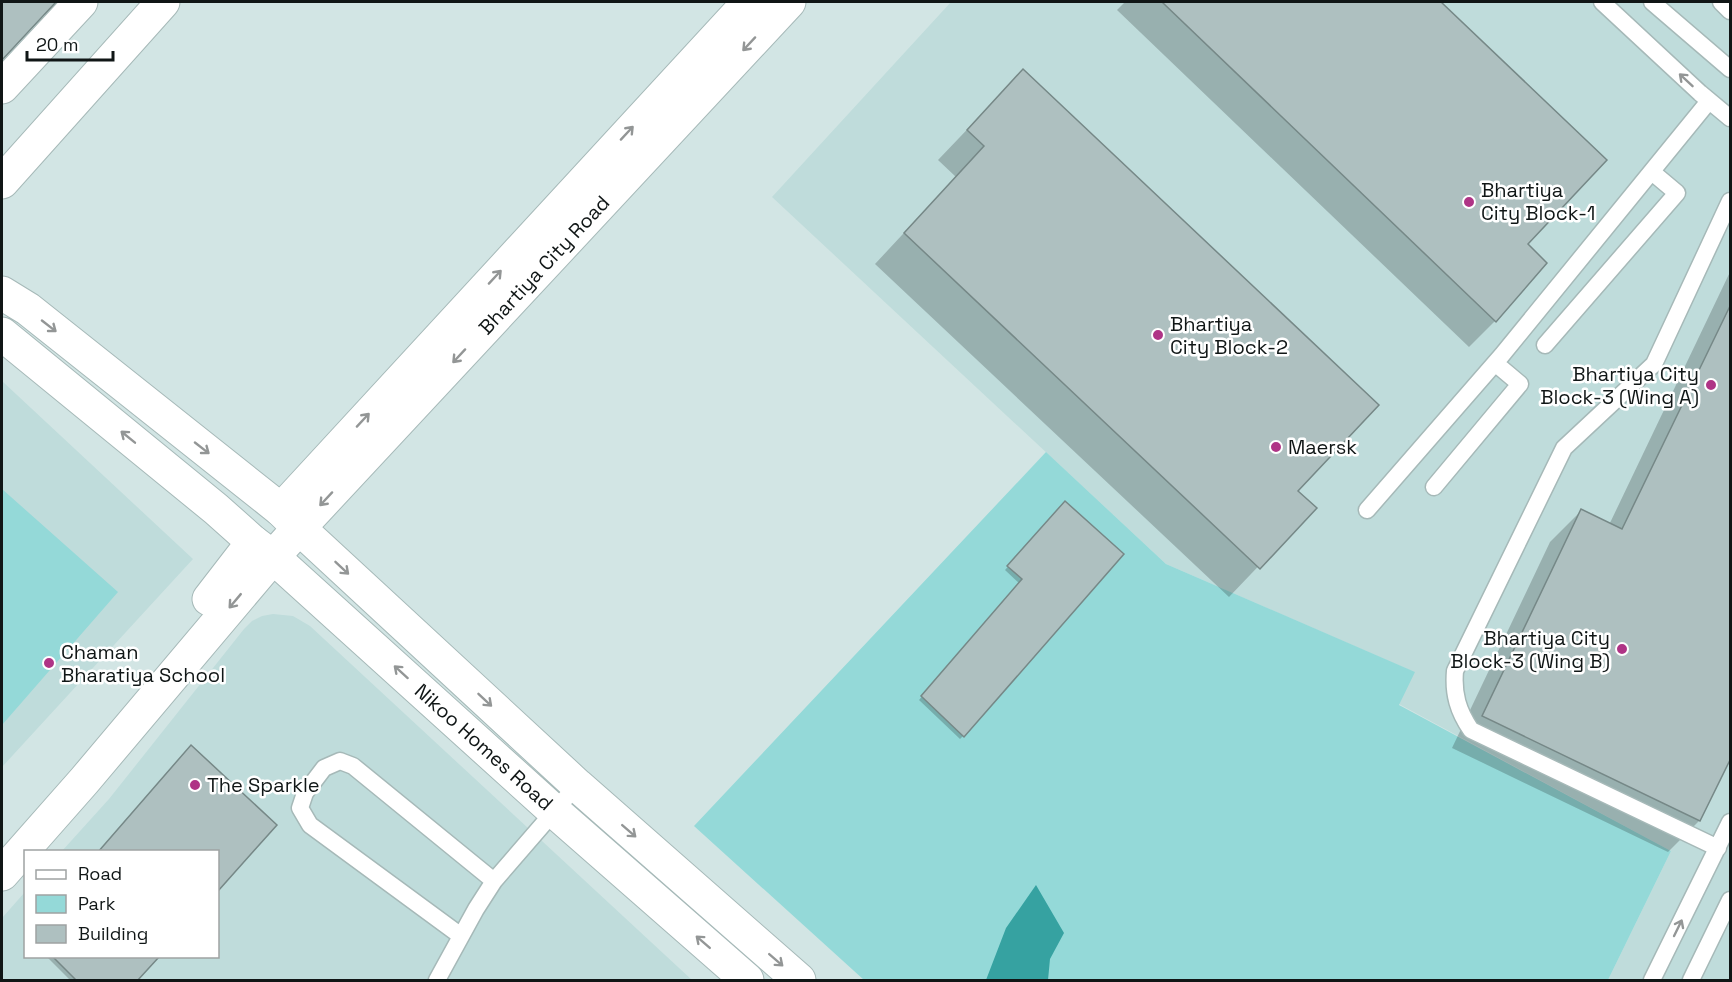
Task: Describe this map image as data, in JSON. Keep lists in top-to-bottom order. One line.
{"streets":{"street":["Bhartiya City Road","Nikoo Homes Road"]},"crossings":[["Bhartiya City Road","Nikoo Homes Road"]],"places":["Bhartiya City Block-1","Bhartiya City Block-2","Bhartiya City Block-3 (Wing A)","Maersk","Bhartiya City Block-3 (Wing B)","Chaman Bharatiya School","The Sparkle"],"legend":["Road","Park","Building"],"scale_bar":"20 m"}
